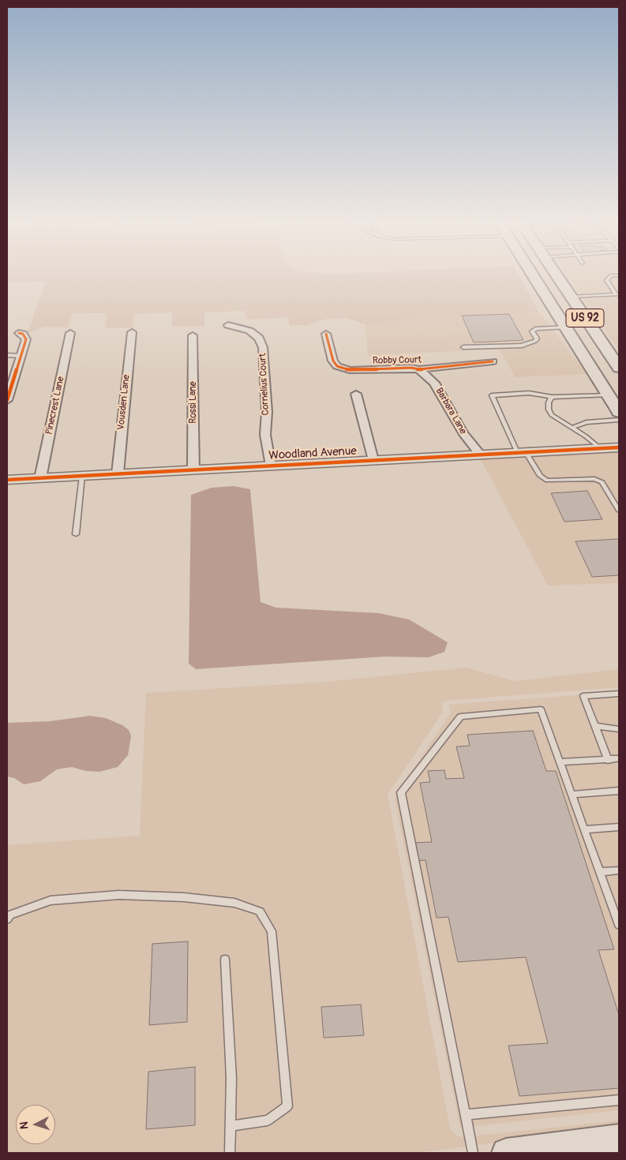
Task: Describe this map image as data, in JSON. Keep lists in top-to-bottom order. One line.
{"streets":{"main road":["US 92"],"street":["Robby Court","Cornelius Court","Vousden Lane","Rossi Lane","Pinecrest Lane","Barbara Lane","Woodland Avenue"]},"crossings":[["Robby Court","Barbara Lane"],["Cornelius Court","Woodland Avenue"],["Vousden Lane","Woodland Avenue"],["Rossi Lane","Woodland Avenue"],["Pinecrest Lane","Woodland Avenue"],["Barbara Lane","Woodland Avenue"]],"north":"left"}
